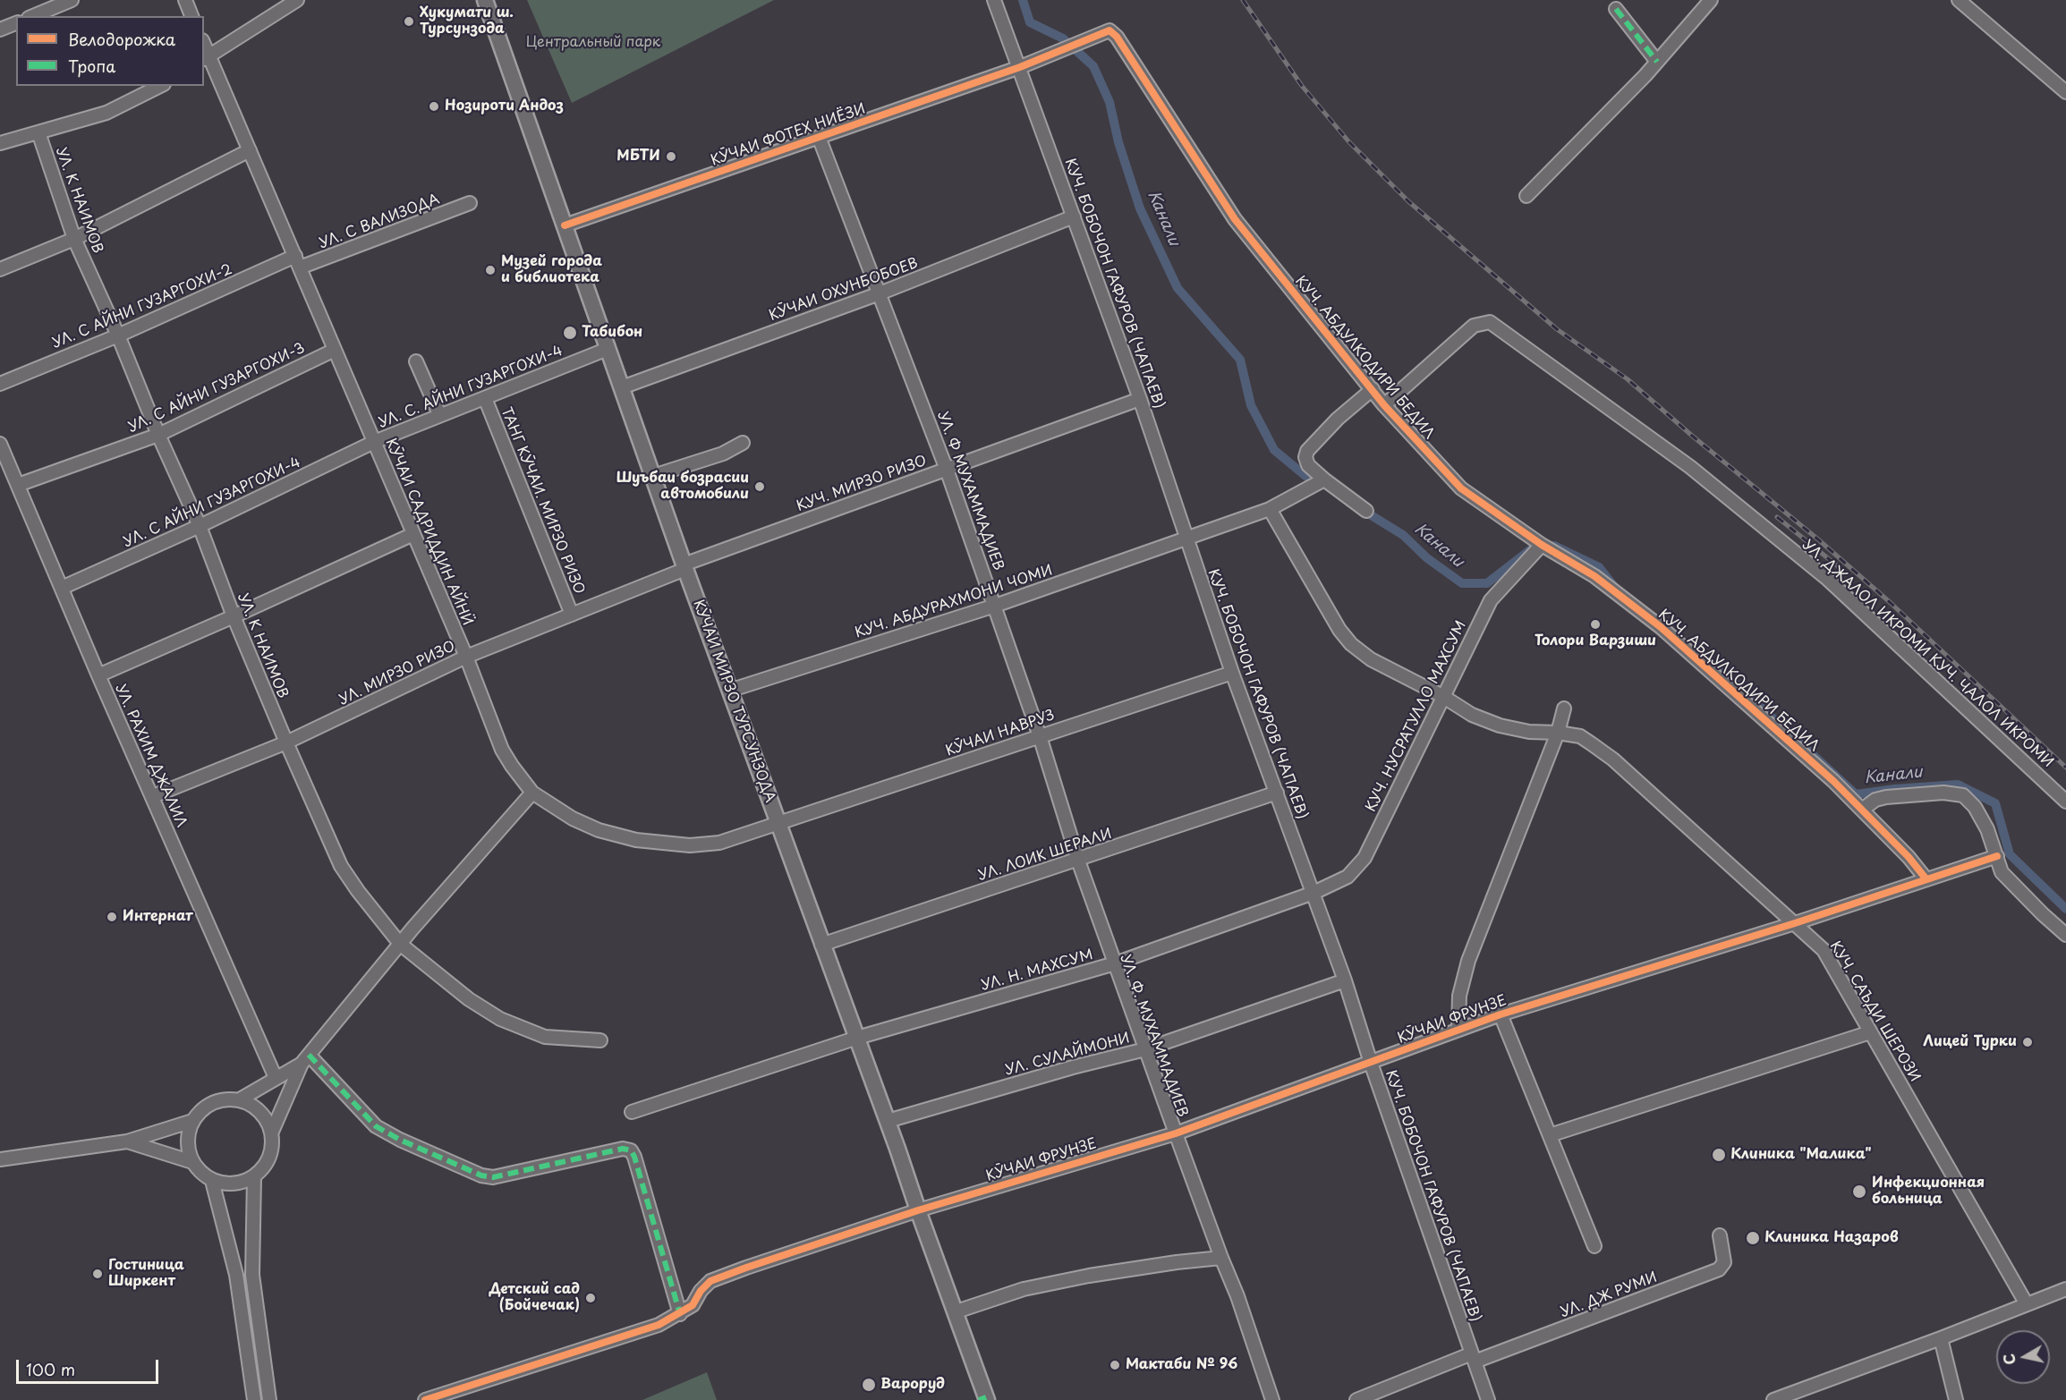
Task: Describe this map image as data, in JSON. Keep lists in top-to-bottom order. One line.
{"streets":{"main road":["КӮЧАИ МИРЗО ТУРСУНЗОДА"],"street":["КӮЧАИ ФОТЕХ НИЁЗИ","УЛ. К НАИМОВ","УЛ. С ВАЛИЗОДА","КУЧ. БОБОЧОН ГАФУРОВ (ЧАПАЕВ)","КӮЧАИ ОХУНБОБОЕВ","УЛ. С АЙНИ ГУЗАРГОХИ-2","КУЧ. АБДУЛКОДИРИ БЕДИЛ","УЛ. С. АЙНИ ГУЗАРГОХИ-4","УЛ. С АЙНИ ГУЗАРГОХИ-3","КУЧ. МИРЗО РИЗО","УЛ. Ф МУХАММАДИЕВ","ТАНГ КӮЧАИ. МИРЗО РИЗО","УЛ. С АЙНИ ГУЗАРГОХИ-4","КӮЧАИ САДРИДДИН АЙНӢ","КУЧ. АБДУРАХМОНИ ЧОМИ","УЛ. ДЖАЛОЛ ИКРОМИ КУЧ. ЧАЛОЛ ИКРОМИ","УЛ. МИРЗО РИЗО","КУЧ. НУСРАТУЛЛО МАХСУМ","КӮЧАИ НАВРУЗ","УЛ. РАХИМ ДЖАЛИЛ","УЛ. ЛОИК ШЕРАЛИ","УЛ. Н. МАХСУМ","КУЧ. САЪДИ ШЕРОЗИ","КӮЧАИ ФРУНЗЕ","УЛ. Ф. МУХАММАДИЕВ","УЛ. СУЛАЙМОНИ","УЛ. ДЖ РУМИ"]},"crossings":[["КӮЧАИ ФОТЕХ НИЁЗИ","КУЧ. БОБОЧОН ГАФУРОВ (ЧАПАЕВ)"],["КӮЧАИ ФОТЕХ НИЁЗИ","КУЧ. АБДУЛКОДИРИ БЕДИЛ"],["КӮЧАИ ФОТЕХ НИЁЗИ","УЛ. Ф МУХАММАДИЕВ"],["КӮЧАИ ФОТЕХ НИЁЗИ","КӮЧАИ МИРЗО ТУРСУНЗОДА"],["УЛ. К НАИМОВ","УЛ. С АЙНИ ГУЗАРГОХИ-2"],["УЛ. К НАИМОВ","УЛ. С АЙНИ ГУЗАРГОХИ-3"],["УЛ. К НАИМОВ","УЛ. С АЙНИ ГУЗАРГОХИ-4"],["УЛ. К НАИМОВ","УЛ. МИРЗО РИЗО"],["УЛ. С ВАЛИЗОДА","УЛ. С АЙНИ ГУЗАРГОХИ-2"],["УЛ. С ВАЛИЗОДА","КӮЧАИ САДРИДДИН АЙНӢ"],["КУЧ. БОБОЧОН ГАФУРОВ (ЧАПАЕВ)","КӮЧАИ ОХУНБОБОЕВ"],["КУЧ. БОБОЧОН ГАФУРОВ (ЧАПАЕВ)","КУЧ. АБДУЛКОДИРИ БЕДИЛ"],["КУЧ. БОБОЧОН ГАФУРОВ (ЧАПАЕВ)","КУЧ. МИРЗО РИЗО"],["КУЧ. БОБОЧОН ГАФУРОВ (ЧАПАЕВ)","КУЧ. АБДУРАХМОНИ ЧОМИ"],["КУЧ. БОБОЧОН ГАФУРОВ (ЧАПАЕВ)","КУЧ. НУСРАТУЛЛО МАХСУМ"],["КУЧ. БОБОЧОН ГАФУРОВ (ЧАПАЕВ)","КӮЧАИ НАВРУЗ"],["КУЧ. БОБОЧОН ГАФУРОВ (ЧАПАЕВ)","УЛ. ЛОИК ШЕРАЛИ"],["КУЧ. БОБОЧОН ГАФУРОВ (ЧАПАЕВ)","УЛ. Н. МАХСУМ"],["КУЧ. БОБОЧОН ГАФУРОВ (ЧАПАЕВ)","КӮЧАИ ФРУНЗЕ"],["КУЧ. БОБОЧОН ГАФУРОВ (ЧАПАЕВ)","УЛ. СУЛАЙМОНИ"],["КУЧ. БОБОЧОН ГАФУРОВ (ЧАПАЕВ)","УЛ. ДЖ РУМИ"],["КӮЧАИ ОХУНБОБОЕВ","УЛ. Ф МУХАММАДИЕВ"],["КӮЧАИ ОХУНБОБОЕВ","КӮЧАИ МИРЗО ТУРСУНЗОДА"],["УЛ. С АЙНИ ГУЗАРГОХИ-2","КӮЧАИ САДРИДДИН АЙНӢ"],["КУЧ. АБДУЛКОДИРИ БЕДИЛ","УЛ. ДЖАЛОЛ ИКРОМИ КУЧ. ЧАЛОЛ ИКРОМИ"],["КУЧ. АБДУЛКОДИРИ БЕДИЛ","КУЧ. НУСРАТУЛЛО МАХСУМ"],["КУЧ. АБДУЛКОДИРИ БЕДИЛ","КӮЧАИ ФРУНЗЕ"],["УЛ. С. АЙНИ ГУЗАРГОХИ-4","ТАНГ КӮЧАИ. МИРЗО РИЗО"],["УЛ. С. АЙНИ ГУЗАРГОХИ-4","УЛ. С АЙНИ ГУЗАРГОХИ-4"],["УЛ. С. АЙНИ ГУЗАРГОХИ-4","КӮЧАИ САДРИДДИН АЙНӢ"],["УЛ. С. АЙНИ ГУЗАРГОХИ-4","КӮЧАИ МИРЗО ТУРСУНЗОДА"],["УЛ. С АЙНИ ГУЗАРГОХИ-3","КӮЧАИ САДРИДДИН АЙНӢ"],["УЛ. С АЙНИ ГУЗАРГОХИ-3","УЛ. РАХИМ ДЖАЛИЛ"],["КУЧ. МИРЗО РИЗО","УЛ. Ф МУХАММАДИЕВ"],["КУЧ. МИРЗО РИЗО","УЛ. МИРЗО РИЗО"],["КУЧ. МИРЗО РИЗО","КӮЧАИ МИРЗО ТУРСУНЗОДА"],["УЛ. Ф МУХАММАДИЕВ","КУЧ. АБДУРАХМОНИ ЧОМИ"],["УЛ. Ф МУХАММАДИЕВ","КӮЧАИ НАВРУЗ"],["УЛ. Ф МУХАММАДИЕВ","УЛ. ЛОИК ШЕРАЛИ"],["УЛ. Ф МУХАММАДИЕВ","УЛ. Ф. МУХАММАДИЕВ"],["ТАНГ КӮЧАИ. МИРЗО РИЗО","УЛ. МИРЗО РИЗО"],["УЛ. С АЙНИ ГУЗАРГОХИ-4","КӮЧАИ САДРИДДИН АЙНӢ"],["УЛ. С АЙНИ ГУЗАРГОХИ-4","УЛ. РАХИМ ДЖАЛИЛ"],["КӮЧАИ САДРИДДИН АЙНӢ","УЛ. МИРЗО РИЗО"],["КӮЧАИ САДРИДДИН АЙНӢ","КӮЧАИ МИРЗО ТУРСУНЗОДА"],["КӮЧАИ САДРИДДИН АЙНӢ","КӮЧАИ НАВРУЗ"],["КУЧ. АБДУРАХМОНИ ЧОМИ","КӮЧАИ МИРЗО ТУРСУНЗОДА"],["КУЧ. АБДУРАХМОНИ ЧОМИ","КУЧ. САЪДИ ШЕРОЗИ"],["УЛ. МИРЗО РИЗО","КӮЧАИ МИРЗО ТУРСУНЗОДА"],["УЛ. МИРЗО РИЗО","УЛ. РАХИМ ДЖАЛИЛ"],["КӮЧАИ МИРЗО ТУРСУНЗОДА","КӮЧАИ НАВРУЗ"],["КӮЧАИ МИРЗО ТУРСУНЗОДА","УЛ. ЛОИК ШЕРАЛИ"],["КӮЧАИ МИРЗО ТУРСУНЗОДА","УЛ. Н. МАХСУМ"],["КӮЧАИ МИРЗО ТУРСУНЗОДА","КӮЧАИ ФРУНЗЕ"],["КӮЧАИ МИРЗО ТУРСУНЗОДА","УЛ. СУЛАЙМОНИ"],["КУЧ. НУСРАТУЛЛО МАХСУМ","УЛ. Н. МАХСУМ"],["КУЧ. НУСРАТУЛЛО МАХСУМ","КУЧ. САЪДИ ШЕРОЗИ"],["УЛ. ЛОИК ШЕРАЛИ","УЛ. Ф. МУХАММАДИЕВ"],["УЛ. Н. МАХСУМ","УЛ. Ф. МУХАММАДИЕВ"],["КУЧ. САЪДИ ШЕРОЗИ","КӮЧАИ ФРУНЗЕ"],["КӮЧАИ ФРУНЗЕ","УЛ. Ф. МУХАММАДИЕВ"],["УЛ. Ф. МУХАММАДИЕВ","УЛ. СУЛАЙМОНИ"]],"water":["Канали"],"parks":["Центральный парк"],"places":["Хукумати ш. Турсунзода","Нозироти Андоз","МБТИ","Музей города и библиотека","Табибон","Шуъбаи бозрасии автомобили","Толори Варзиши","Интернат","Лицей Турки","Клиника \"Малика\"","Инфекционная больница","Клиника Назаров","Гостиница Ширкент","Детский сад (Бойчечак)","Мактаби № 96","Вароруд"],"legend":["Велодорожка","Тропа"],"scale_bar":"100 m","north":"left"}
